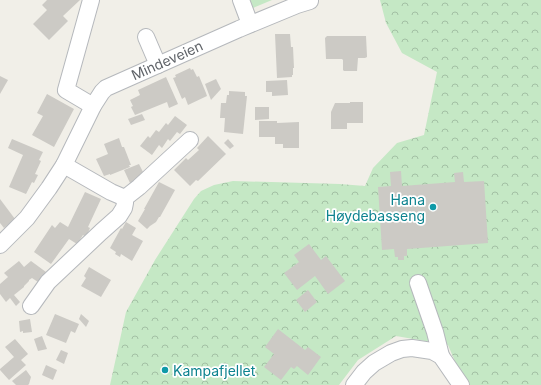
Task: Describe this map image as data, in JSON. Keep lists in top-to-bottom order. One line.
{"streets":{"street":["Mindeveien"]},"places":["Hana Høydebasseng","Kampafjellet"]}
